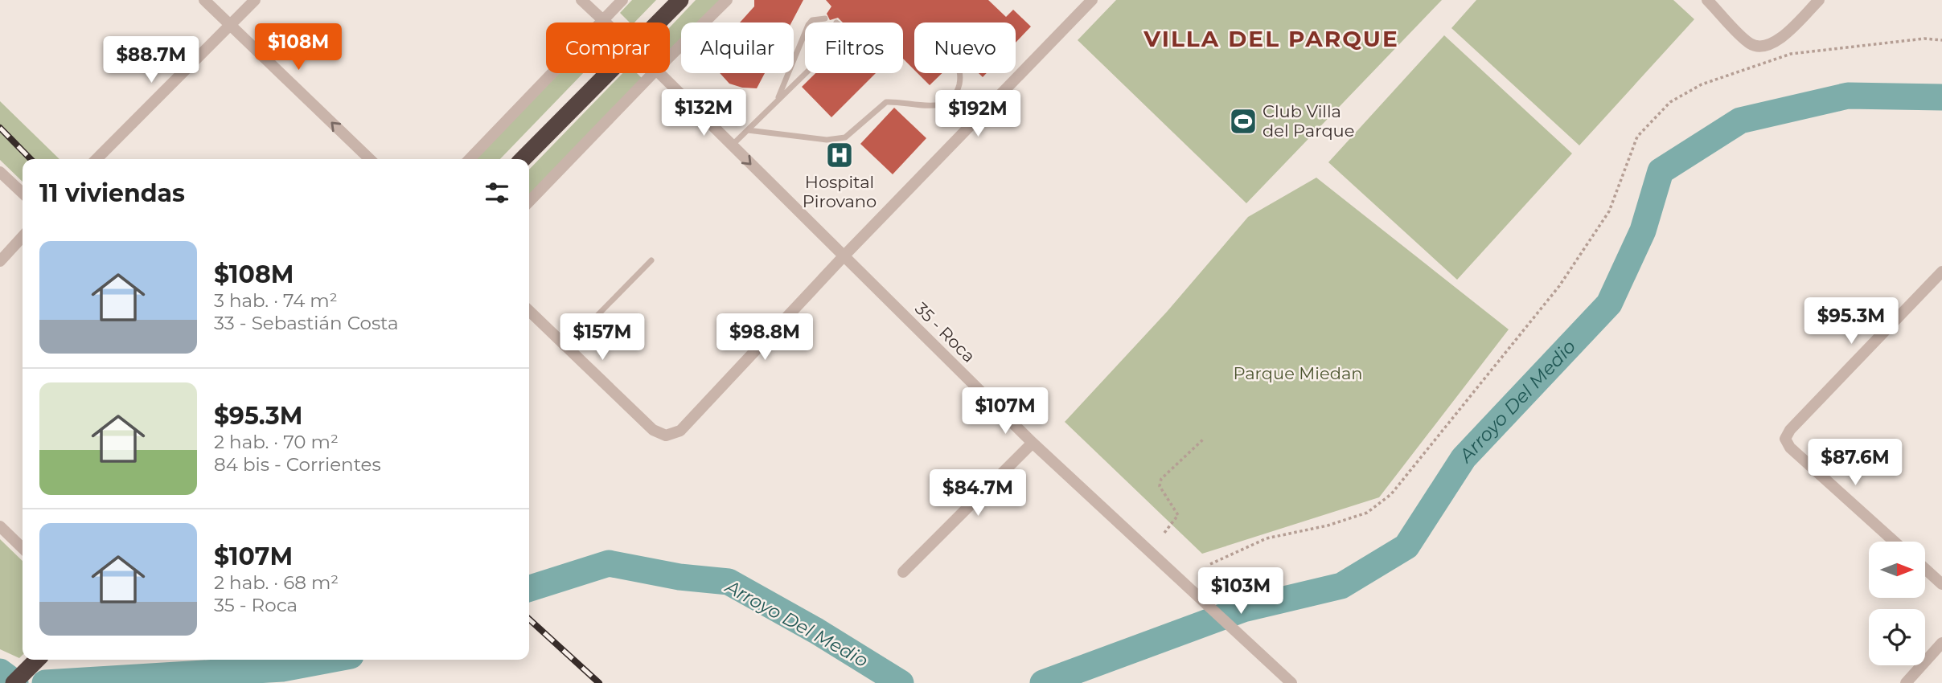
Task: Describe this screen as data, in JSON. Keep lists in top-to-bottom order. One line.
{"streets":{"street":["35 - Roca"]},"districts":["VILLA DEL PARQUE"],"water":["Arroyo Del Medio"],"parks":["Parque Miedan"],"places":{"sports":["Club Villa del Parque"],"hospital":["Hospital Pirovano"]},"north":"right","page":{"chip":["Comprar","Alquilar","Filtros","Nuevo"],"price":["$108M","$88.7M","$132M","$192M","$95.3M","$157M","$98.8M","$107M","$87.6M","$84.7M","$103M"],"heading":"11 viviendas","list":[{"name":"$108M","note":"3 hab. · 74 m² · 33 - Sebastián Costa"},{"name":"$95.3M","note":"2 hab. · 70 m² · 84 bis - Corrientes"},{"name":"$107M","note":"2 hab. · 68 m² · 35 - Roca"}]}}
